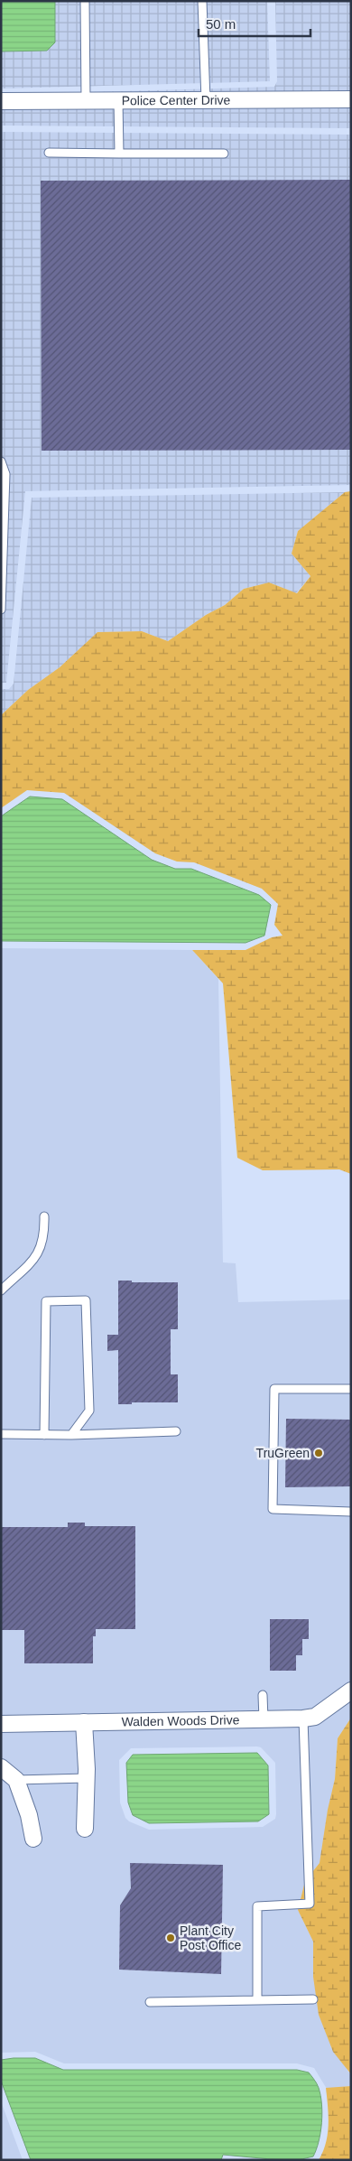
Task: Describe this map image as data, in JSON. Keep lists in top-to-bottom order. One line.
{"streets":{"street":["Police Center Drive","Walden Woods Drive"]},"places":["TruGreen","Plant City Post Office"],"scale_bar":"50 m"}
